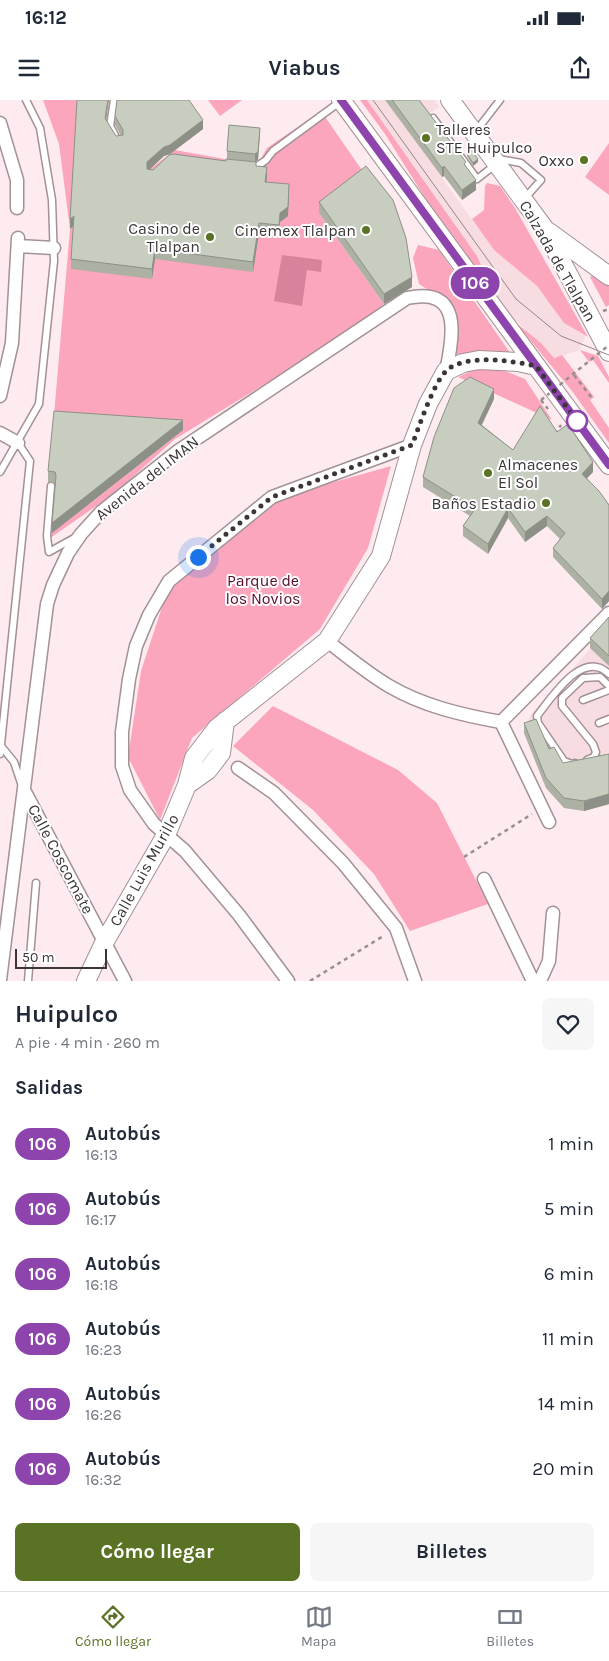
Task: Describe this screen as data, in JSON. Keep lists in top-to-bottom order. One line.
{"streets":{"main road":["Calzada de Tlalpan","Calle Luis Murillo"],"street":["Avenida del IMAN","Calle Coscomate"]},"crossings":[["Avenida del IMAN","Calle Coscomate"],["Avenida del IMAN","Calle Luis Murillo"],["Calle Coscomate","Calle Luis Murillo"]],"parks":["Parque de los Novios"],"places":["Talleres STE Huipulco","Oxxo","Cinemex Tlalpan","Casino de Tlalpan","Almacenes El Sol","Baños Estadio"],"lines":["bus line 106"],"scale_bar":"50 m","page":{"status":"16:12","header":"Viabus","on_map":"106","scale":"50 m","heading":[["Huipulco","A pie · 4 min · 260 m"],"Salidas"],"list":[{"mark":"106","name":"Autobús","note":"16:13","value":"1 min"},{"mark":"106","name":"Autobús","note":"16:17","value":"5 min"},{"mark":"106","name":"Autobús","note":"16:18","value":"6 min"},{"mark":"106","name":"Autobús","note":"16:23","value":"11 min"},{"mark":"106","name":"Autobús","note":"16:26","value":"14 min"},{"mark":"106","name":"Autobús","note":"16:32","value":"20 min"}],"buttons":["Cómo llegar","Billetes"],"tabs":["Cómo llegar","Mapa","Billetes"]}}
